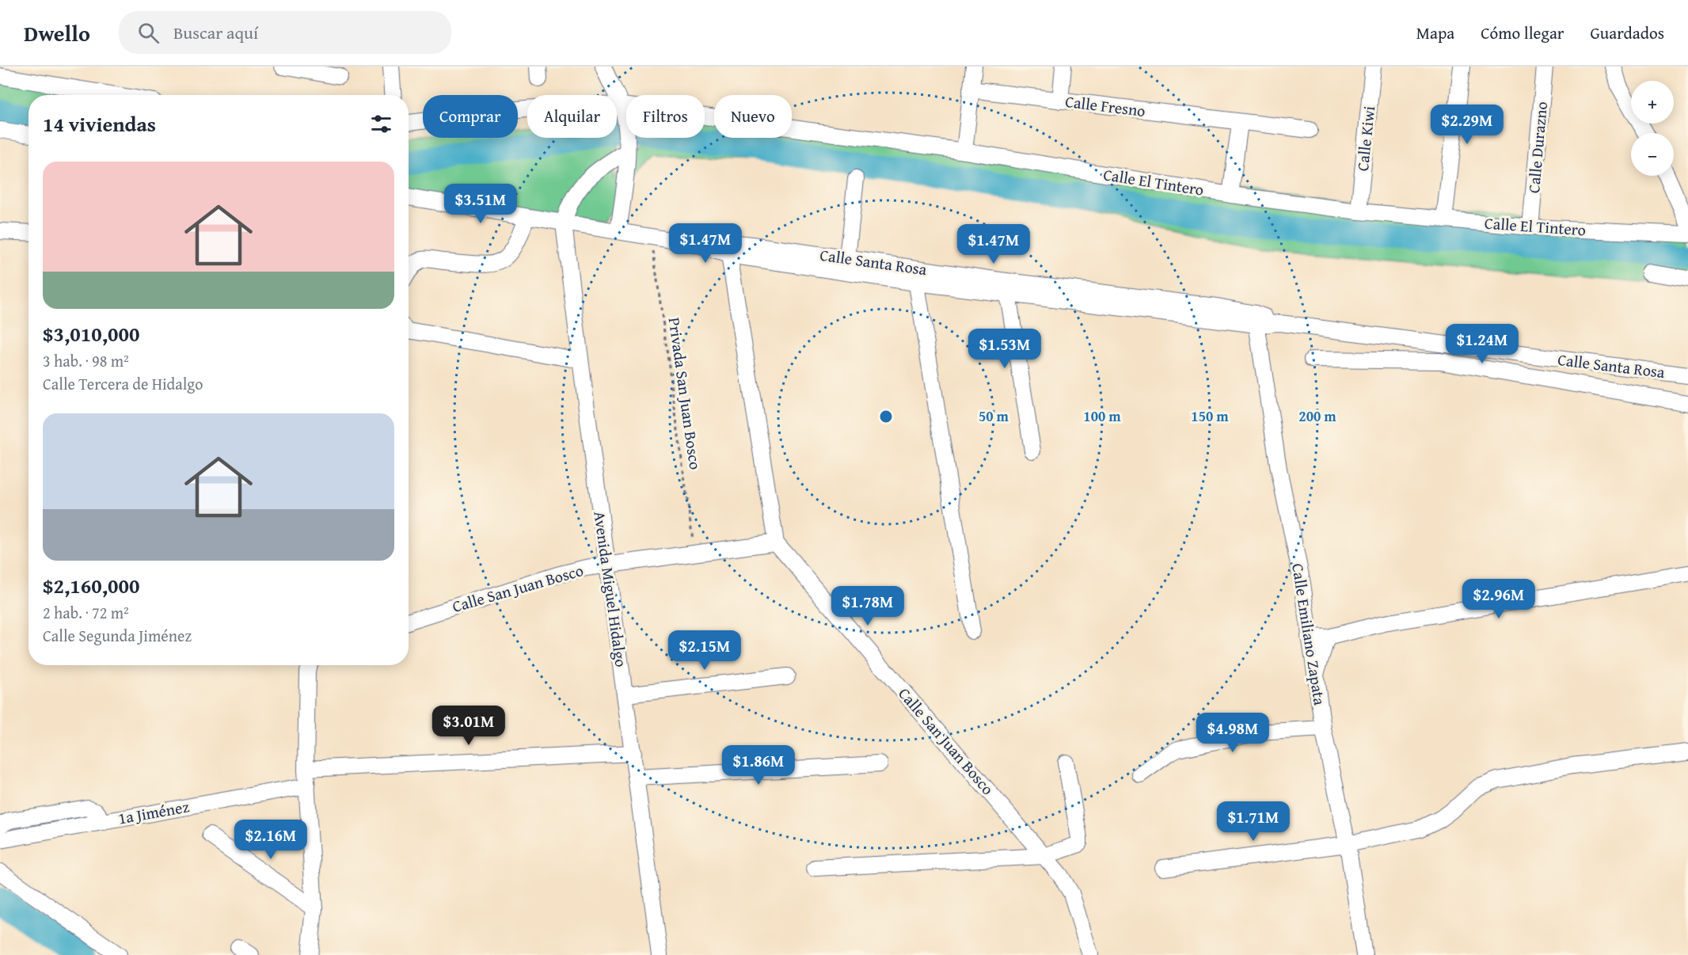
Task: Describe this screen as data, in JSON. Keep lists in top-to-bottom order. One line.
{"streets":{"street":["Calle Fresno","Calle Kiwi","Calle Durazno","Calle El Tintero","Calle Santa Rosa","Calle San Juan Bosco","Avenida Miguel Hidalgo","Calle Emiliano Zapata","1a Jiménez"],"path":["Privada San Juan Bosco"]},"crossings":[["Calle Kiwi","Calle El Tintero"],["Calle Durazno","Calle El Tintero"],["Calle Santa Rosa","Privada San Juan Bosco"],["Calle Santa Rosa","Avenida Miguel Hidalgo"],["Calle Santa Rosa","Calle Emiliano Zapata"],["Privada San Juan Bosco","Calle San Juan Bosco"],["Calle San Juan Bosco","Avenida Miguel Hidalgo"]],"page":{"header":"Dwello","search":"Buscar aquí","nav":["Mapa","Cómo llegar","Guardados"],"map_buttons":["+","−"],"chip":["Comprar","Alquilar","Filtros","Nuevo"],"heading":"14 viviendas","price":["$2.29M","$3.51M","$1.47M","$1.47M","$1.24M","$1.53M","$2.96M","$1.78M","$2.15M","$3.01M","$4.98M","$1.86M","$1.71M","$2.16M"],"list":[{"name":"$3,010,000","note":"3 hab. · 98 m² · Calle Tercera de Hidalgo"},{"name":"$2,160,000","note":"2 hab. · 72 m² · Calle Segunda Jiménez"}]},"rings":["50 m","100 m","150 m","200 m"]}
